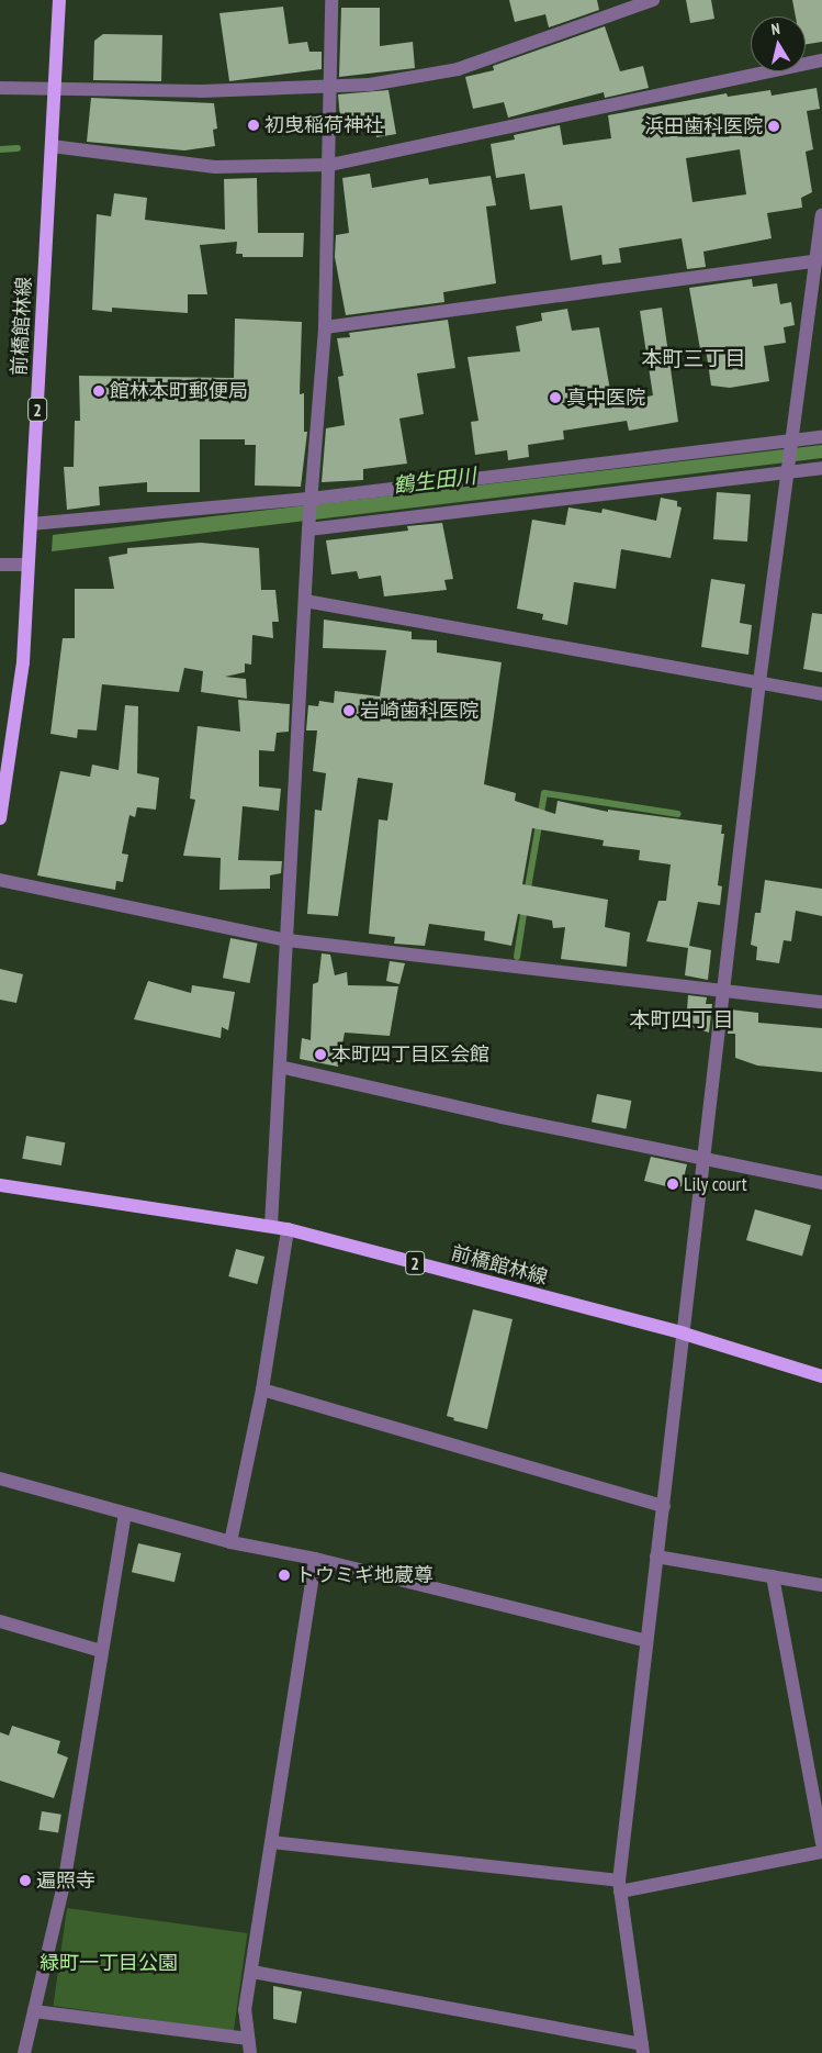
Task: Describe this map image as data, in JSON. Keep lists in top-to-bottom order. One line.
{"streets":{"main road":["前橋館林線","2"]},"districts":["本町三丁目","本町四丁目"],"water":["鶴生田川"],"parks":["緑町一丁目公園"],"places":["初曳稲荷神社","浜田歯科医院","館林本町郵便局","真中医院","岩崎歯科医院","本町四丁目区会館","Lily court","トウミギ地蔵尊","遍照寺"],"north":"top"}
